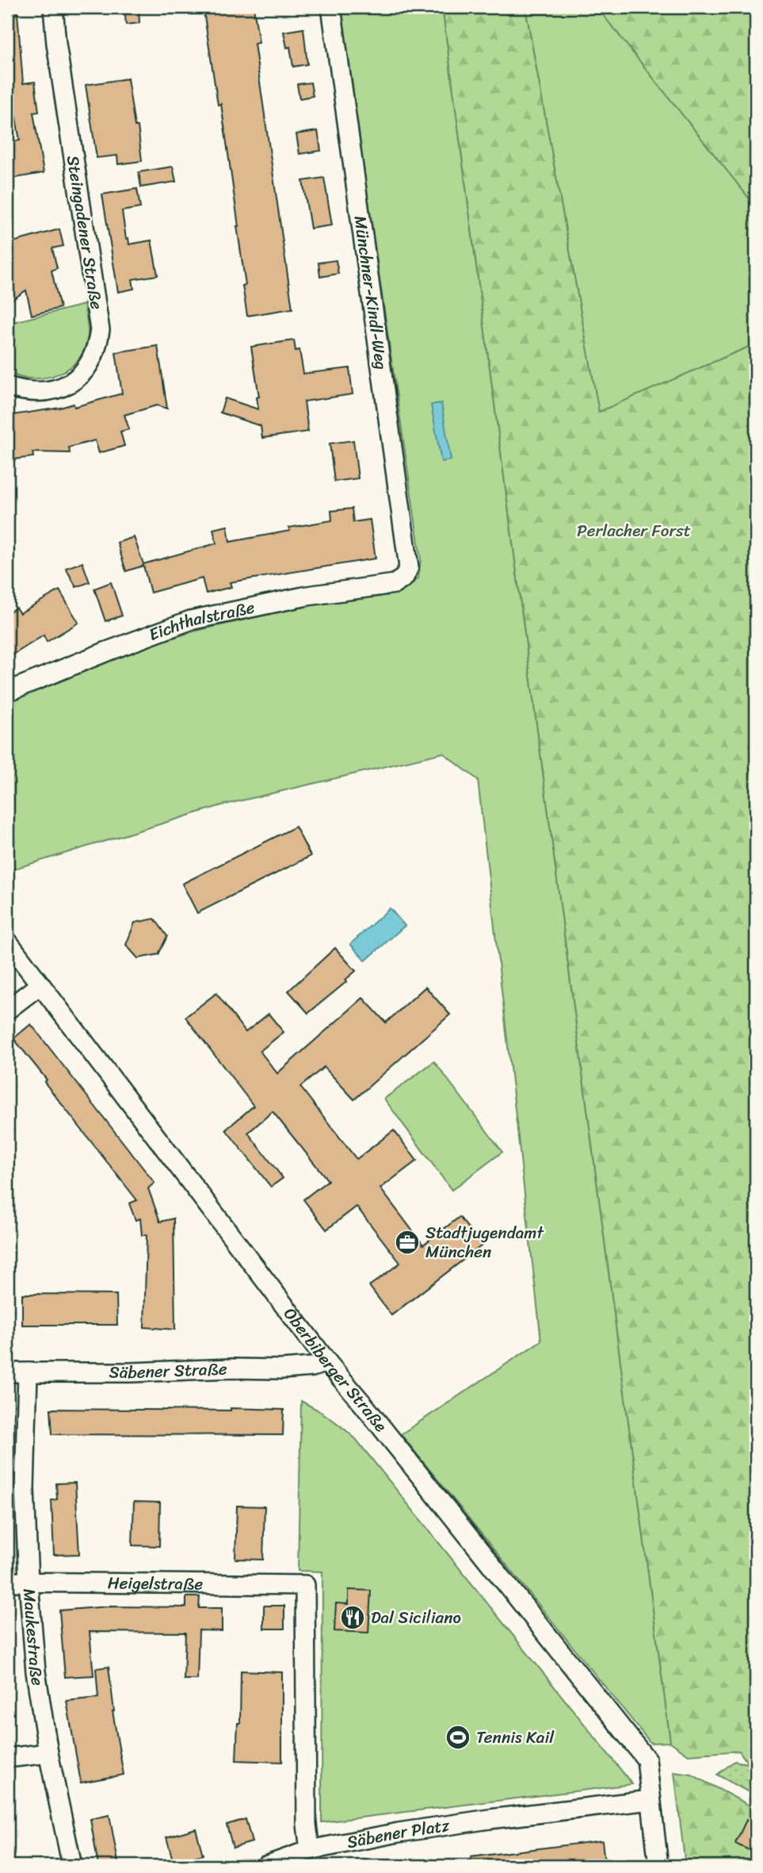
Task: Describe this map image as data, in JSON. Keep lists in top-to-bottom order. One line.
{"streets":{"street":["Steingadener Straße","Münchner-Kindl-Weg","Eichthalstraße","Oberbiberger Straße","Säbener Straße","Heigelstraße","Maukestraße","Säbener Platz"]},"crossings":[["Münchner-Kindl-Weg","Eichthalstraße"],["Oberbiberger Straße","Säbener Straße"],["Oberbiberger Straße","Säbener Platz"],["Säbener Straße","Maukestraße"],["Heigelstraße","Maukestraße"],["Heigelstraße","Säbener Platz"]],"parks":["Perlacher Forst"],"places":{"office":["Stadtjugendamt München"],"restaurant":["Dal Siciliano"],"sports":["Tennis Kail"]}}
